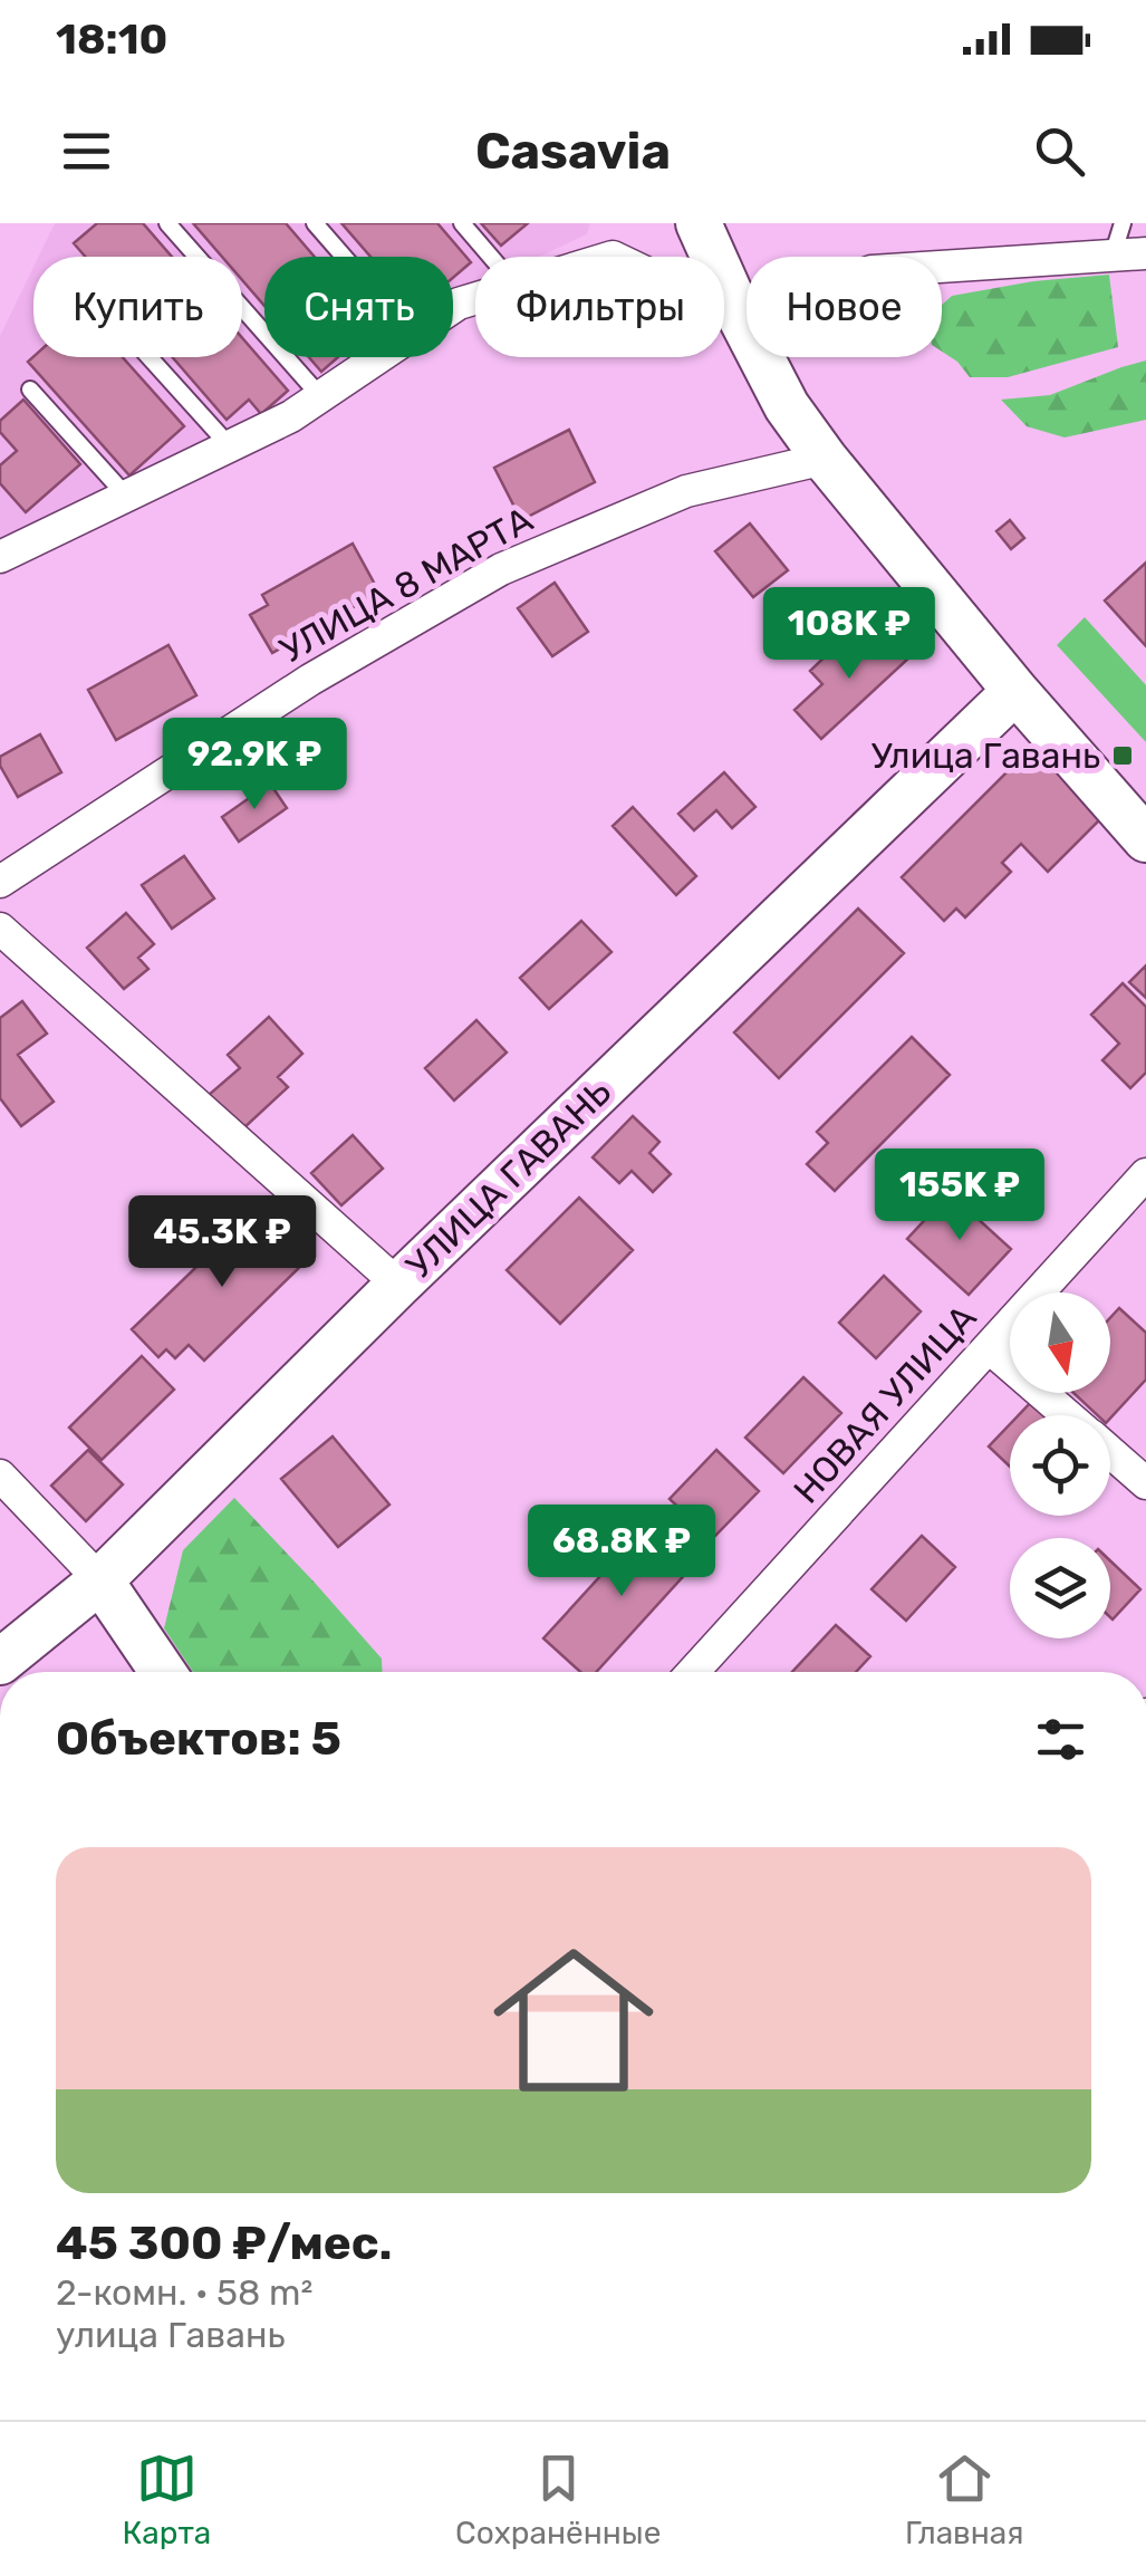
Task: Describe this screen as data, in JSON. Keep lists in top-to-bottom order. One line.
{"streets":{"street":["УЛИЦА 8 МАРТА","УЛИЦА ГАВАНЬ","НОВАЯ УЛИЦА"]},"places":{"transit":["Улица Гавань"]},"north":"bottom","page":{"status":"18:10","header":"Casavia","chip":["Купить","Снять","Фильтры","Новое"],"price":["108K ₽","92.9K ₽","155K ₽","45.3K ₽","68.8K ₽"],"heading":"Объектов: 5","list":[{"name":"45 300 ₽/мес.","note":"2-комн. · 58 m² · улица Гавань"}],"tabs":["Карта","Сохранённые","Главная"]}}
